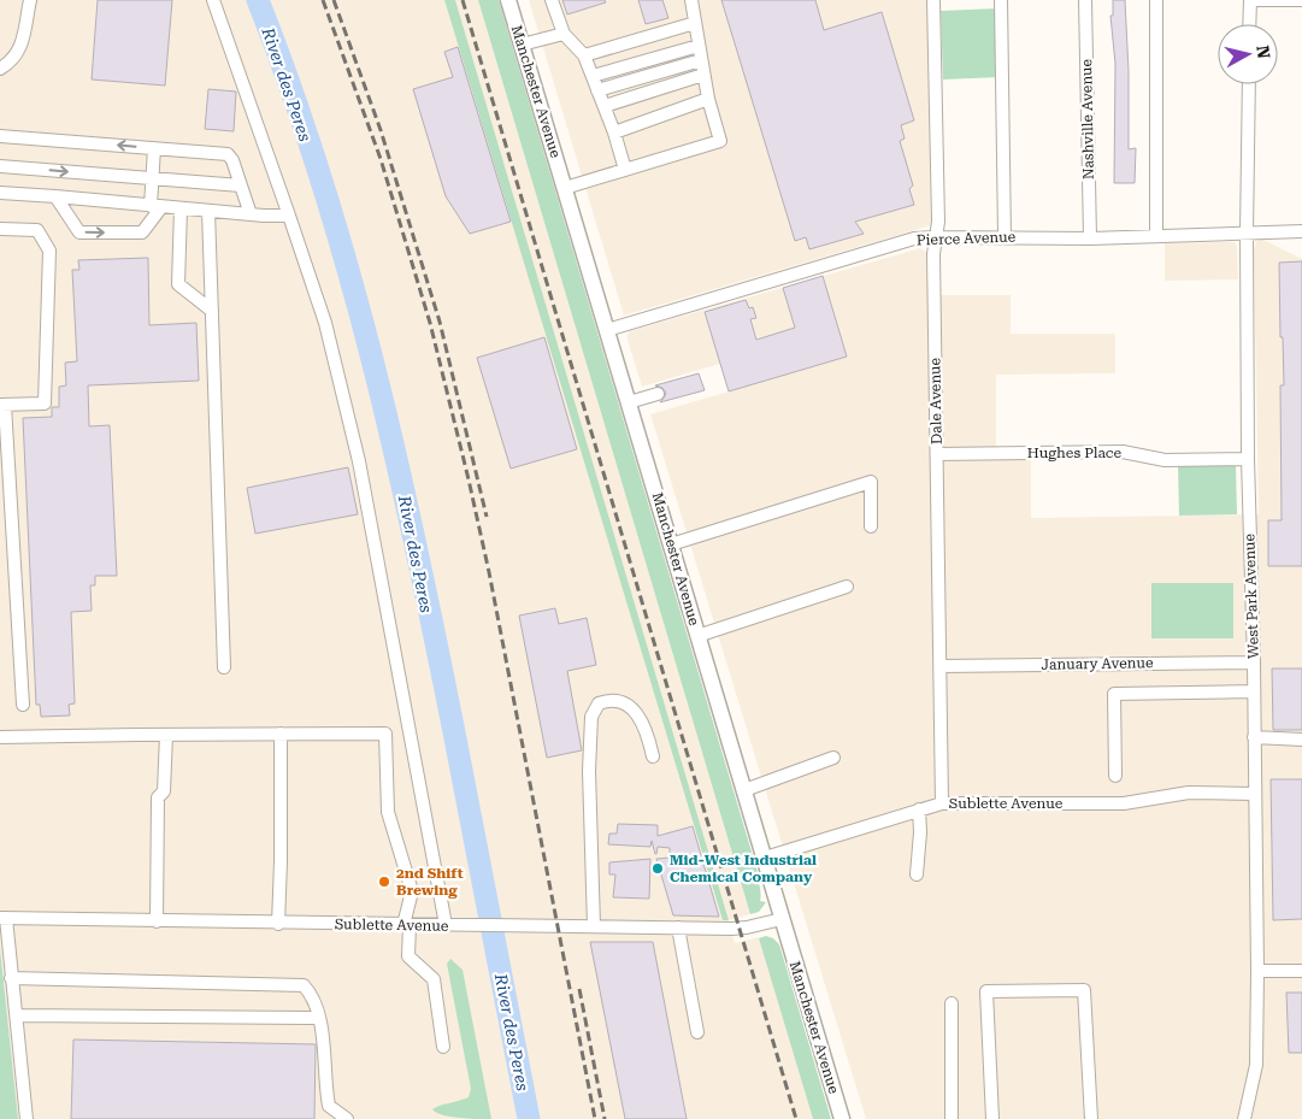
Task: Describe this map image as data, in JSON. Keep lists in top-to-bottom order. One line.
{"streets":{"main road":["Manchester Avenue"],"street":["Nashville Avenue","Pierce Avenue","Dale Avenue","Hughes Place","West Park Avenue","January Avenue","Sublette Avenue"]},"crossings":[["Manchester Avenue","Pierce Avenue"],["Manchester Avenue","Sublette Avenue"],["Nashville Avenue","Pierce Avenue"],["Pierce Avenue","Dale Avenue"],["Pierce Avenue","West Park Avenue"],["Dale Avenue","Hughes Place"],["Dale Avenue","January Avenue"],["Dale Avenue","Sublette Avenue"],["Hughes Place","West Park Avenue"],["West Park Avenue","January Avenue"],["West Park Avenue","Sublette Avenue"]],"water":["River des Peres"],"places":["Mid-West Industrial Chemical Company","2nd Shift Brewing"],"north":"right"}
